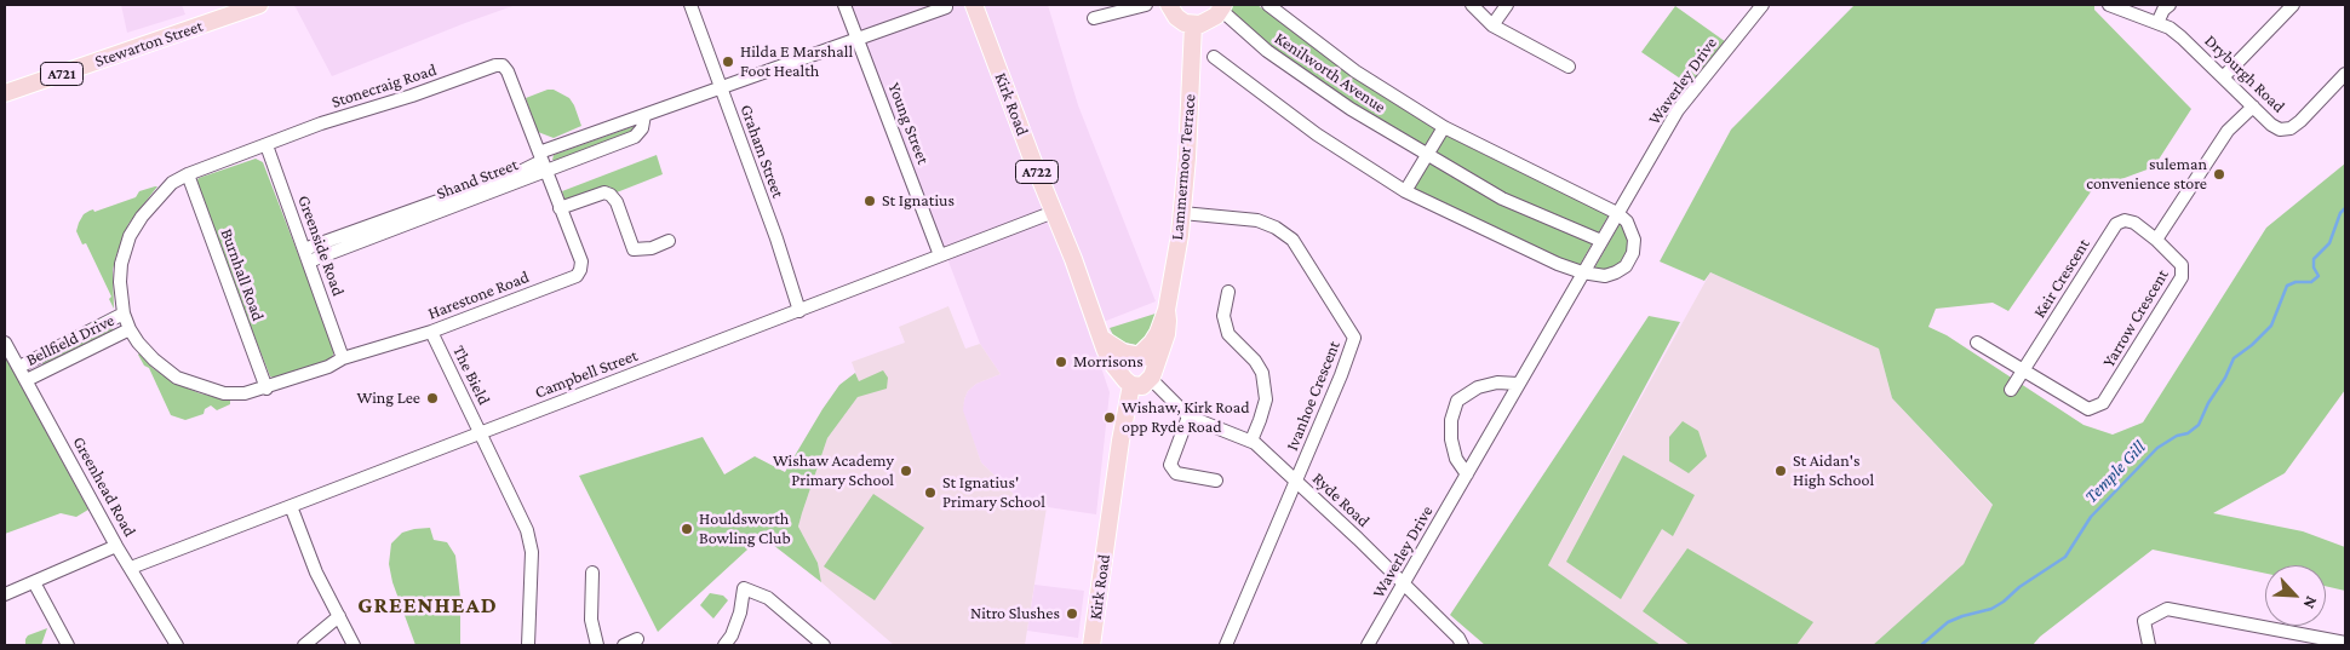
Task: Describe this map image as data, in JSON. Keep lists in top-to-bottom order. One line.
{"streets":{"main road":["Stewarton Street","A721","Kirk Road","Lammermoor Terrace","A722"],"street":["Kenilworth Avenue","Dryburgh Road","Waverley Drive","Stonecraig Road","Young Street","Graham Street","Shand Street","Greenside Road","Burnhall Road","Keir Crescent","Harestone Road","Yarrow Crescent","Bellfield Drive","Campbell Street","The Bield","Ivanhoe Crescent","Greenhead Road","Ryde Road"]},"crossings":[["Kenilworth Avenue","Waverley Drive"],["Waverley Drive","Ryde Road"],["Stonecraig Road","Shand Street"],["Stonecraig Road","Greenside Road"],["Stonecraig Road","Burnhall Road"],["Stonecraig Road","Harestone Road"],["Stonecraig Road","Bellfield Drive"],["Kirk Road","Lammermoor Terrace"],["Kirk Road","Campbell Street"],["Kirk Road","Ryde Road"],["Young Street","Shand Street"],["Young Street","Campbell Street"],["Graham Street","Shand Street"],["Graham Street","Campbell Street"],["Lammermoor Terrace","Ivanhoe Crescent"],["Lammermoor Terrace","Ryde Road"],["Shand Street","Greenside Road"],["Shand Street","Harestone Road"],["Greenside Road","Harestone Road"],["Burnhall Road","Harestone Road"],["Keir Crescent","Yarrow Crescent"],["Harestone Road","Bellfield Drive"],["Harestone Road","The Bield"],["Bellfield Drive","Greenhead Road"],["Campbell Street","The Bield"],["Campbell Street","Greenhead Road"],["Ivanhoe Crescent","Ryde Road"]],"districts":["GREENHEAD"],"water":["Temple Gill"],"places":["Hilda E Marshall Foot Health","suleman convenience store","St Ignatius","Morrisons","Wing Lee","Wishaw, Kirk Road opp Ryde Road","Wishaw Academy Primary School","St Aidan's High School","St Ignatius' Primary School","Houldsworth Bowling Club","Nitro Slushes"],"north":"bottom right"}
